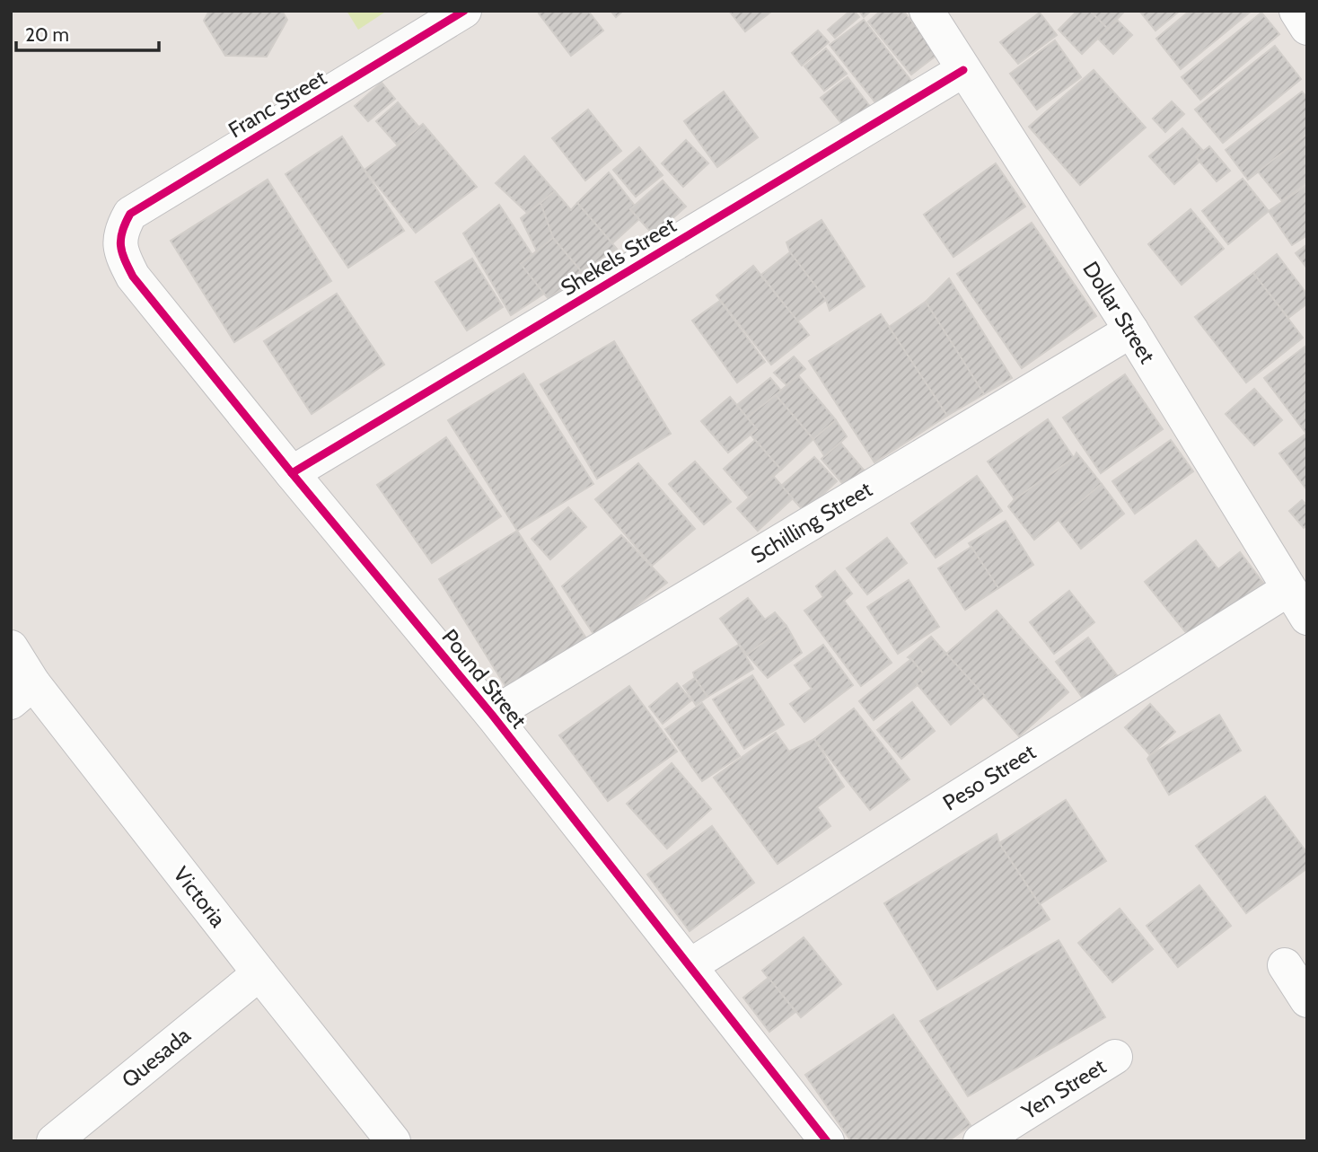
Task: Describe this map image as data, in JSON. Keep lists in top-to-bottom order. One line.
{"streets":{"street":["Franc Street","Shekels Street","Dollar Street","Schilling Street","Pound Street","Peso Street","Victoria","Quesada","Yen Street"]},"crossings":[["Franc Street","Pound Street"],["Shekels Street","Dollar Street"],["Shekels Street","Pound Street"],["Dollar Street","Schilling Street"],["Dollar Street","Peso Street"],["Schilling Street","Pound Street"],["Pound Street","Peso Street"],["Victoria","Quesada"]],"scale_bar":"20 m"}
